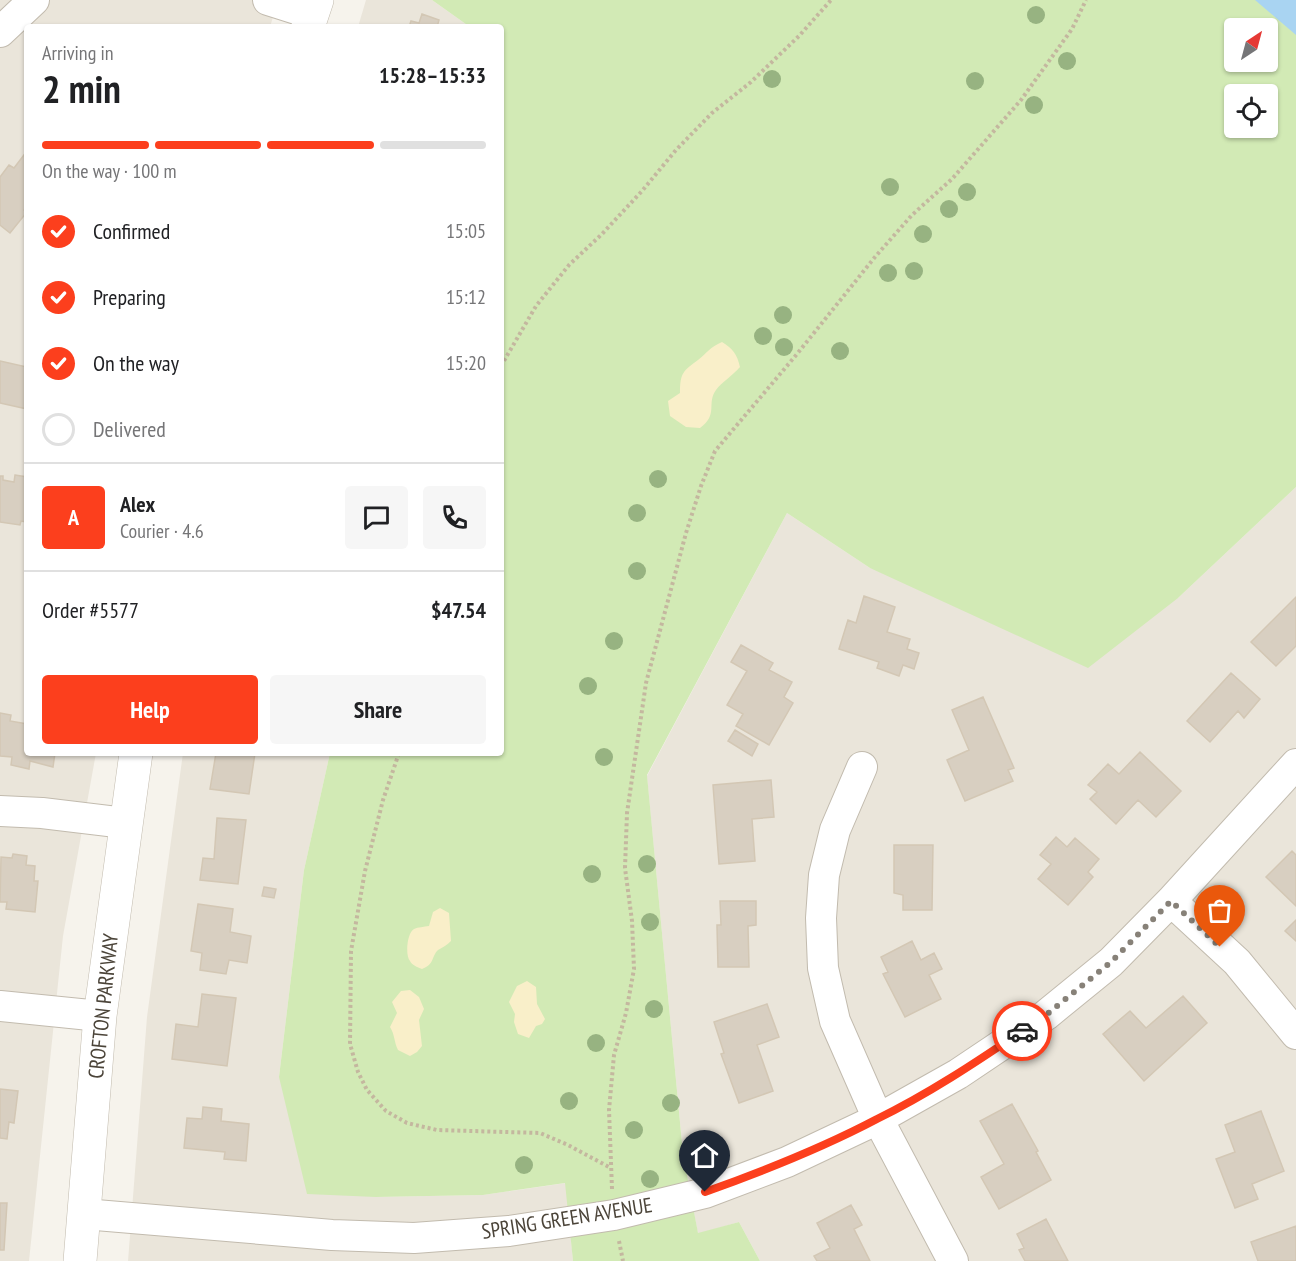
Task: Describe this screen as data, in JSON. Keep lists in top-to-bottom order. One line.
{"streets":{"street":["CROFTON PARKWAY","SPRING GREEN AVENUE"]},"crossings":[["CROFTON PARKWAY","SPRING GREEN AVENUE"]],"north":"top right","page":{"heading":["2 min","Arriving in","15:28–15:33"],"panel":["Alex","Courier · 4.6","Order #5577","$47.54"],"bar":"On the way · 100 m","list":[["Confirmed","15:05"],["Preparing","15:12"],["On the way","15:20"],"Delivered"],"round":"A","buttons":["Help","Share"]}}
